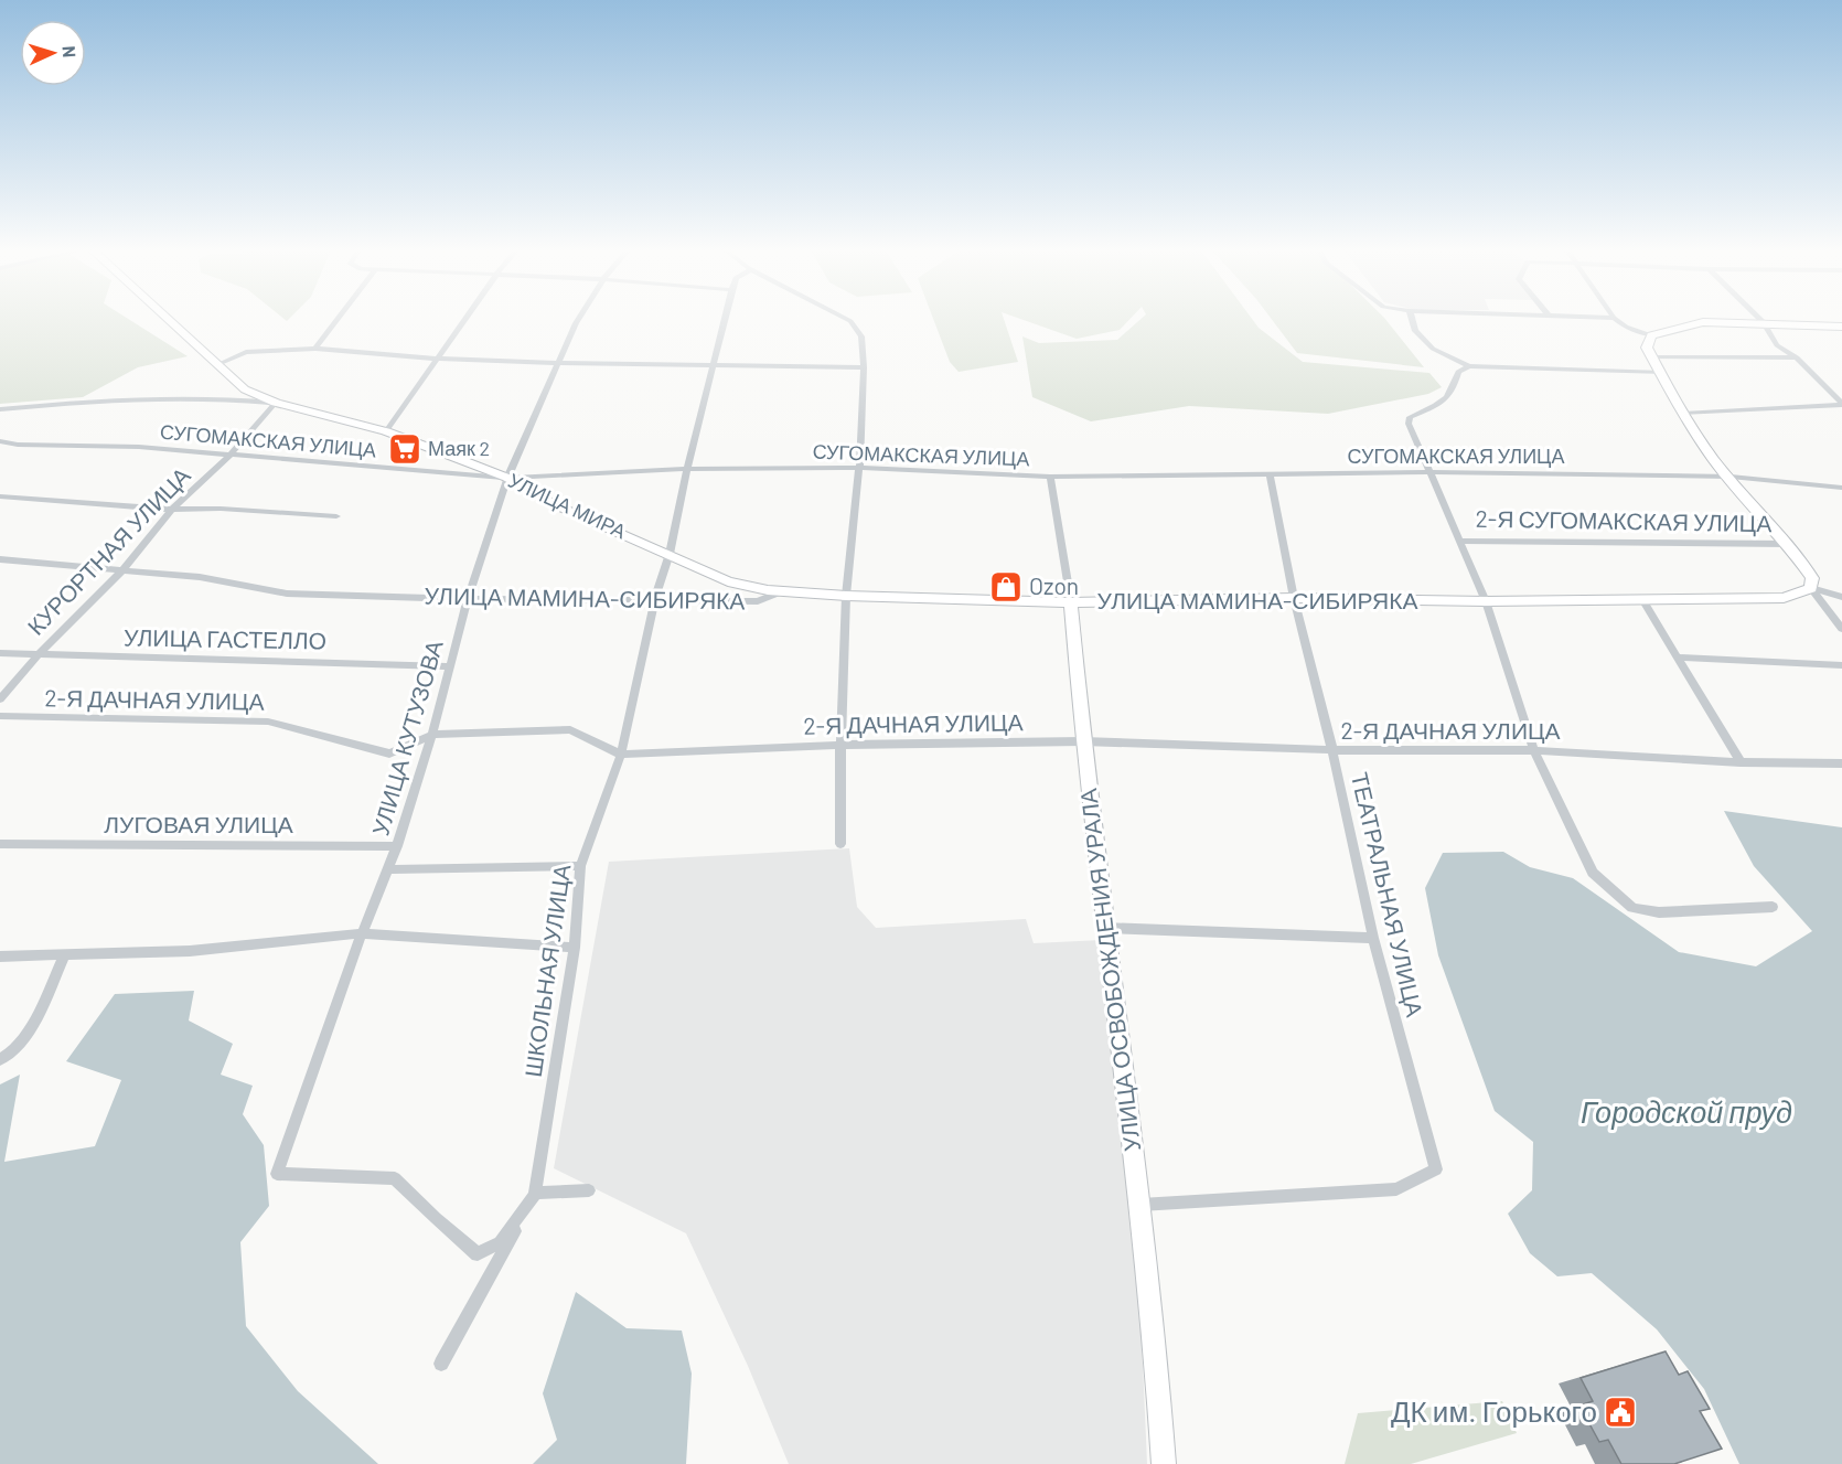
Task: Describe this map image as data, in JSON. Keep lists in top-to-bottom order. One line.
{"streets":{"main road":["УЛИЦА МИРА","УЛИЦА МАМИНА-СИБИРЯКА","УЛИЦА ОСВОБОЖДЕНИЯ УРАЛА"],"street":["СУГОМАКСКАЯ УЛИЦА","2-Я СУГОМАКСКАЯ УЛИЦА","КУРОРТНАЯ УЛИЦА","УЛИЦА ГАСТЕЛЛО","2-Я ДАЧНАЯ УЛИЦА","УЛИЦА КУТУЗОВА","ЛУГОВАЯ УЛИЦА","ТЕАТРАЛЬНАЯ УЛИЦА","ШКОЛЬНАЯ УЛИЦА"]},"crossings":[["СУГОМАКСКАЯ УЛИЦА","УЛИЦА МИРА"],["СУГОМАКСКАЯ УЛИЦА","КУРОРТНАЯ УЛИЦА"],["СУГОМАКСКАЯ УЛИЦА","УЛИЦА КУТУЗОВА"],["СУГОМАКСКАЯ УЛИЦА","ТЕАТРАЛЬНАЯ УЛИЦА"],["СУГОМАКСКАЯ УЛИЦА","УЛИЦА ОСВОБОЖДЕНИЯ УРАЛА"],["СУГОМАКСКАЯ УЛИЦА","ШКОЛЬНАЯ УЛИЦА"],["УЛИЦА МИРА","КУРОРТНАЯ УЛИЦА"],["УЛИЦА МИРА","УЛИЦА МАМИНА-СИБИРЯКА"],["УЛИЦА МИРА","УЛИЦА КУТУЗОВА"],["УЛИЦА МИРА","ШКОЛЬНАЯ УЛИЦА"],["КУРОРТНАЯ УЛИЦА","УЛИЦА МАМИНА-СИБИРЯКА"],["КУРОРТНАЯ УЛИЦА","УЛИЦА ГАСТЕЛЛО"],["УЛИЦА МАМИНА-СИБИРЯКА","УЛИЦА КУТУЗОВА"],["УЛИЦА МАМИНА-СИБИРЯКА","ТЕАТРАЛЬНАЯ УЛИЦА"],["УЛИЦА МАМИНА-СИБИРЯКА","УЛИЦА ОСВОБОЖДЕНИЯ УРАЛА"],["УЛИЦА МАМИНА-СИБИРЯКА","ШКОЛЬНАЯ УЛИЦА"],["УЛИЦА ГАСТЕЛЛО","УЛИЦА КУТУЗОВА"],["2-Я ДАЧНАЯ УЛИЦА","УЛИЦА КУТУЗОВА"],["2-Я ДАЧНАЯ УЛИЦА","ТЕАТРАЛЬНАЯ УЛИЦА"],["2-Я ДАЧНАЯ УЛИЦА","УЛИЦА ОСВОБОЖДЕНИЯ УРАЛА"],["2-Я ДАЧНАЯ УЛИЦА","ШКОЛЬНАЯ УЛИЦА"],["УЛИЦА КУТУЗОВА","ЛУГОВАЯ УЛИЦА"],["УЛИЦА КУТУЗОВА","ШКОЛЬНАЯ УЛИЦА"],["ТЕАТРАЛЬНАЯ УЛИЦА","УЛИЦА ОСВОБОЖДЕНИЯ УРАЛА"]],"water":["Городской пруд"],"places":{"supermarket":["Маяк 2"],"shop":["Ozon"],"public building":["ДК им. Горького"]},"north":"right"}
